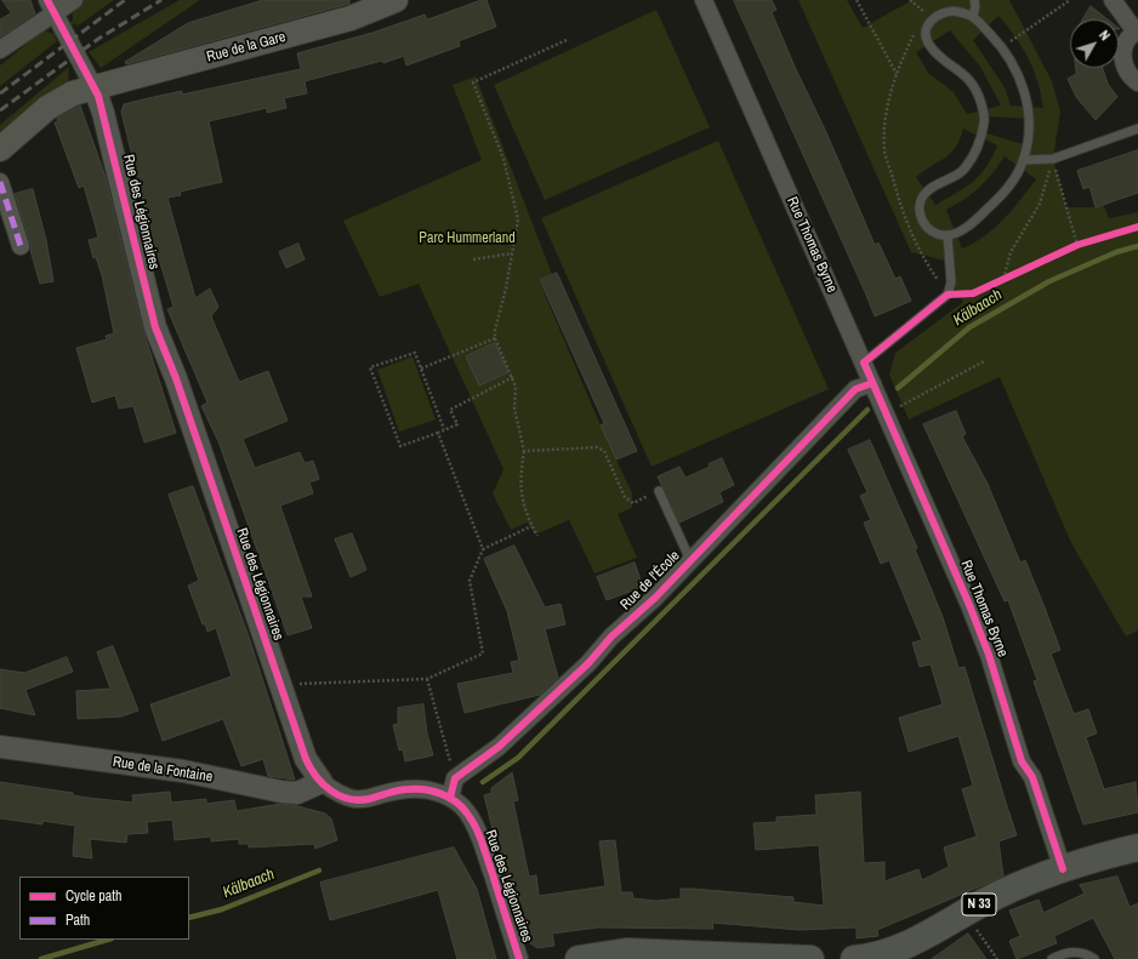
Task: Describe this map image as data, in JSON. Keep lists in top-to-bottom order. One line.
{"streets":{"main road":["Rue de la Gare","N 33"],"street":["Rue des Légionnaires","Rue Thomas Byrne","Rue de l'École","Rue de la Fontaine"]},"crossings":[["Rue de la Gare","Rue des Légionnaires"],["Rue des Légionnaires","Rue de la Fontaine"],["Rue Thomas Byrne","Rue de l'École"],["Rue Thomas Byrne","N 33"]],"water":["Kälbaach"],"parks":["Parc Hummerland"],"legend":["Cycle path","Path"],"north":"top right"}
